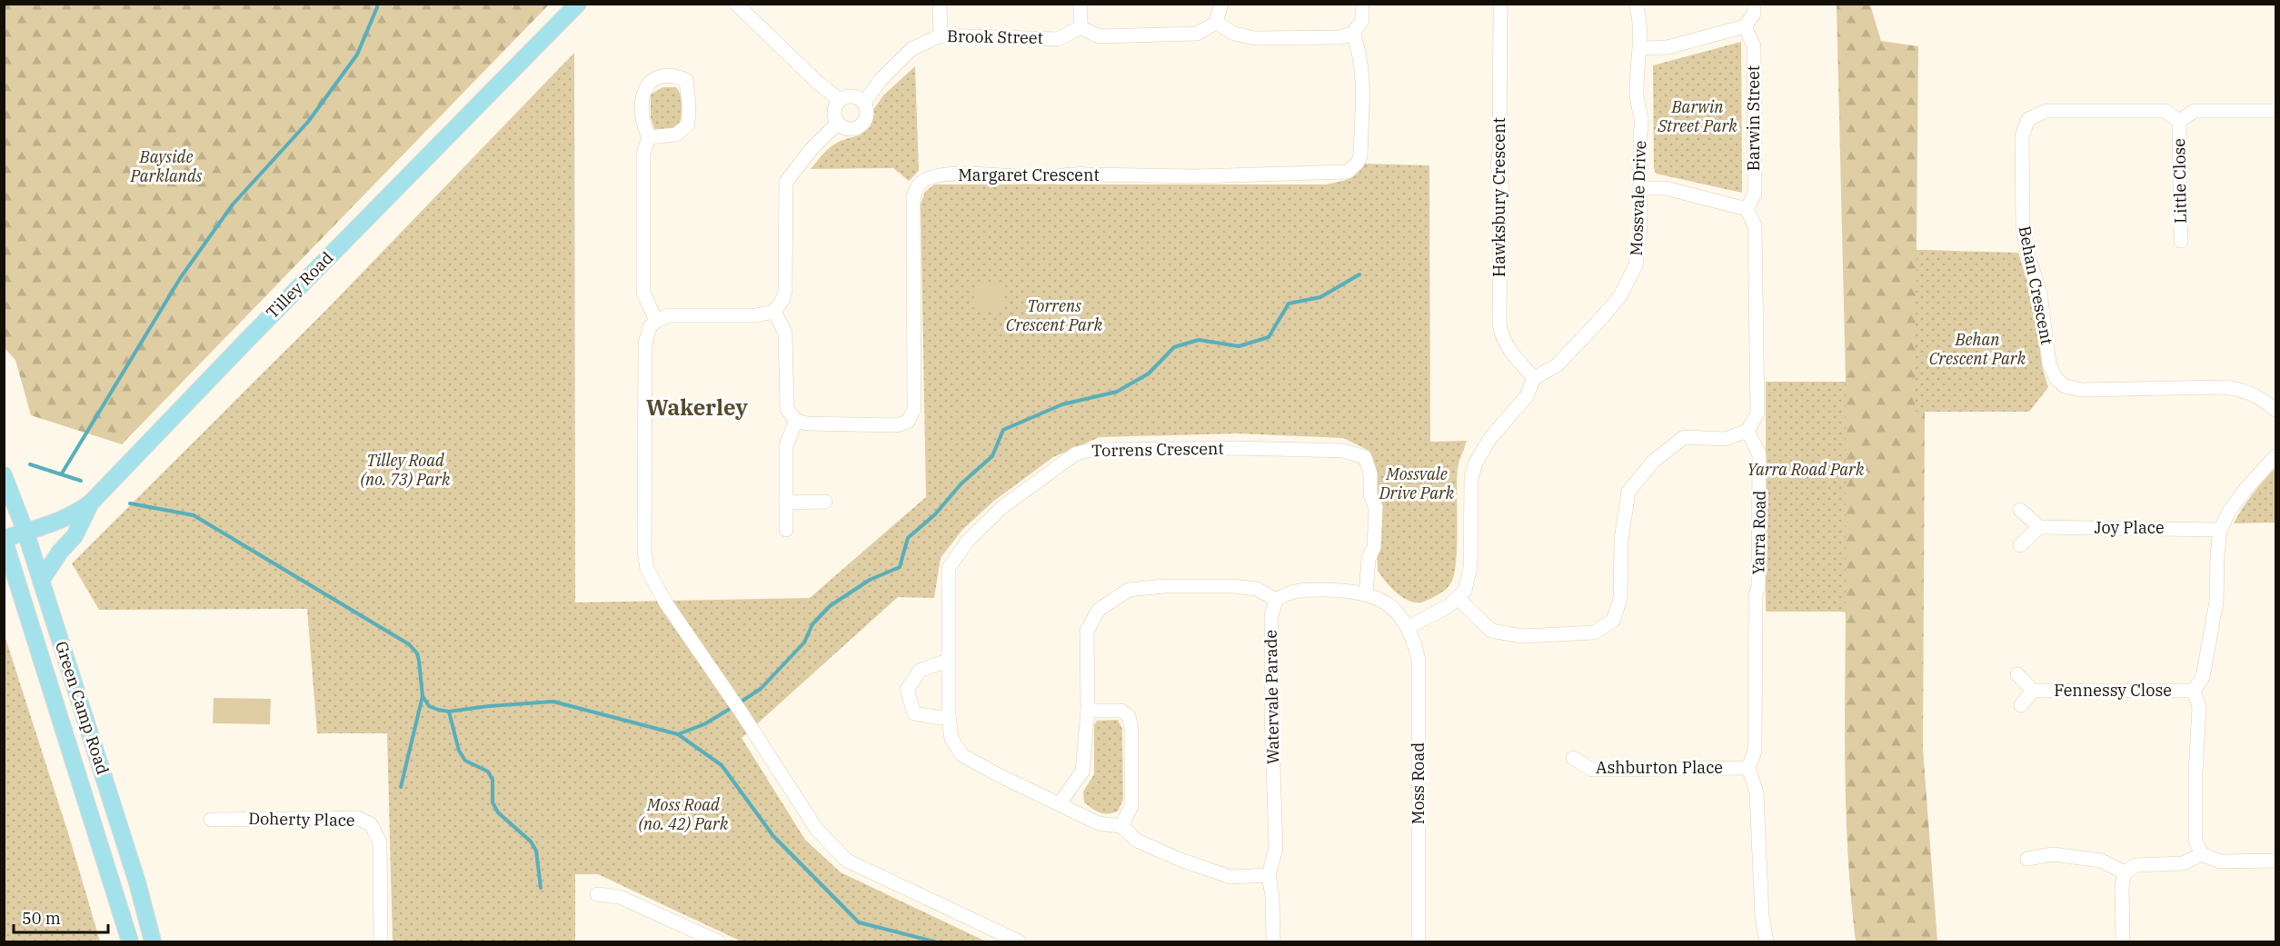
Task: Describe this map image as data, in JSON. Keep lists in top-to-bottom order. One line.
{"streets":{"main road":["Tilley Road","Green Camp Road"],"street":["Brook Street","Barwin Street","Margaret Crescent","Little Close","Hawksbury Crescent","Mossvale Drive","Behan Crescent","Torrens Crescent","Joy Place","Yarra Road","Fennessy Close","Watervale Parade","Ashburton Place","Moss Road","Doherty Place"]},"crossings":[["Little Close","Behan Crescent"],["Hawksbury Crescent","Mossvale Drive"],["Tilley Road","Green Camp Road"],["Torrens Crescent","Watervale Parade"],["Yarra Road","Ashburton Place"]],"districts":["Wakerley"],"parks":["Barwin Street Park","Bayside Parklands","Torrens Crescent Park","Behan Crescent Park","Tilley Road (no. 73) Park","Yarra Road Park","Mossvale Drive Park","Moss Road (no. 42) Park"],"scale_bar":"50 m"}
